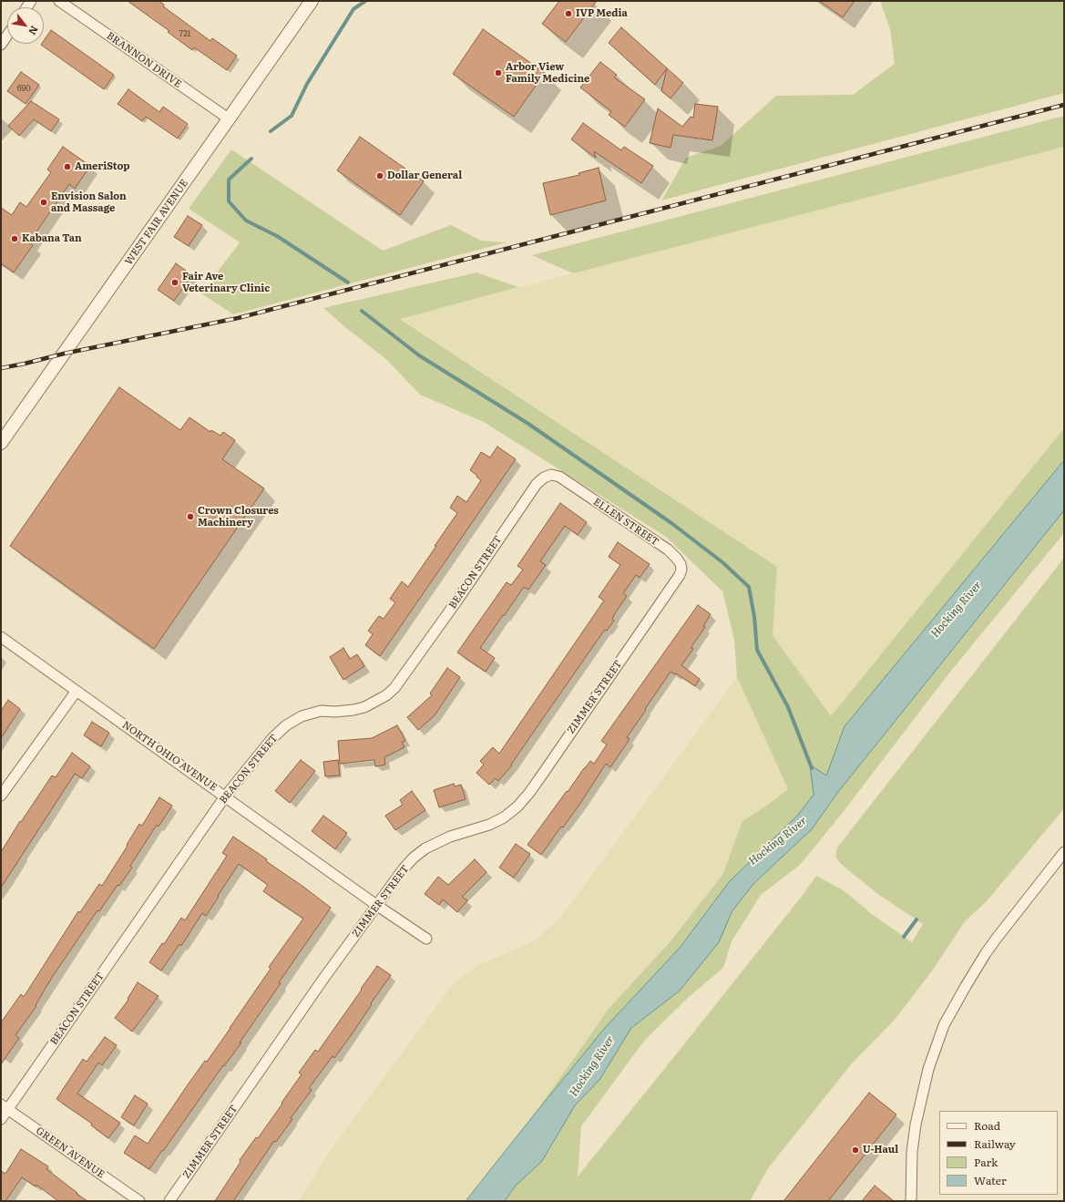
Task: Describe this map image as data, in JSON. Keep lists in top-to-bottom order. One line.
{"streets":{"street":["BRANNON DRIVE","WEST FAIR AVENUE","ELLEN STREET","BEACON STREET","ZIMMER STREET","NORTH OHIO AVENUE","GREEN AVENUE"]},"crossings":[["BRANNON DRIVE","WEST FAIR AVENUE"],["ELLEN STREET","BEACON STREET"],["ELLEN STREET","ZIMMER STREET"],["BEACON STREET","NORTH OHIO AVENUE"],["BEACON STREET","GREEN AVENUE"],["ZIMMER STREET","NORTH OHIO AVENUE"]],"water":["Hocking River"],"places":["IVP Media","Arbor View Family Medicine","AmeriStop","Dollar General","Envision Salon and Massage","Kabana Tan","Fair Ave Veterinary Clinic","Crown Closures Machinery","U-Haul"],"house_numbers":["721","690"],"legend":["Road","Railway","Park","Water"],"north":"bottom right"}
